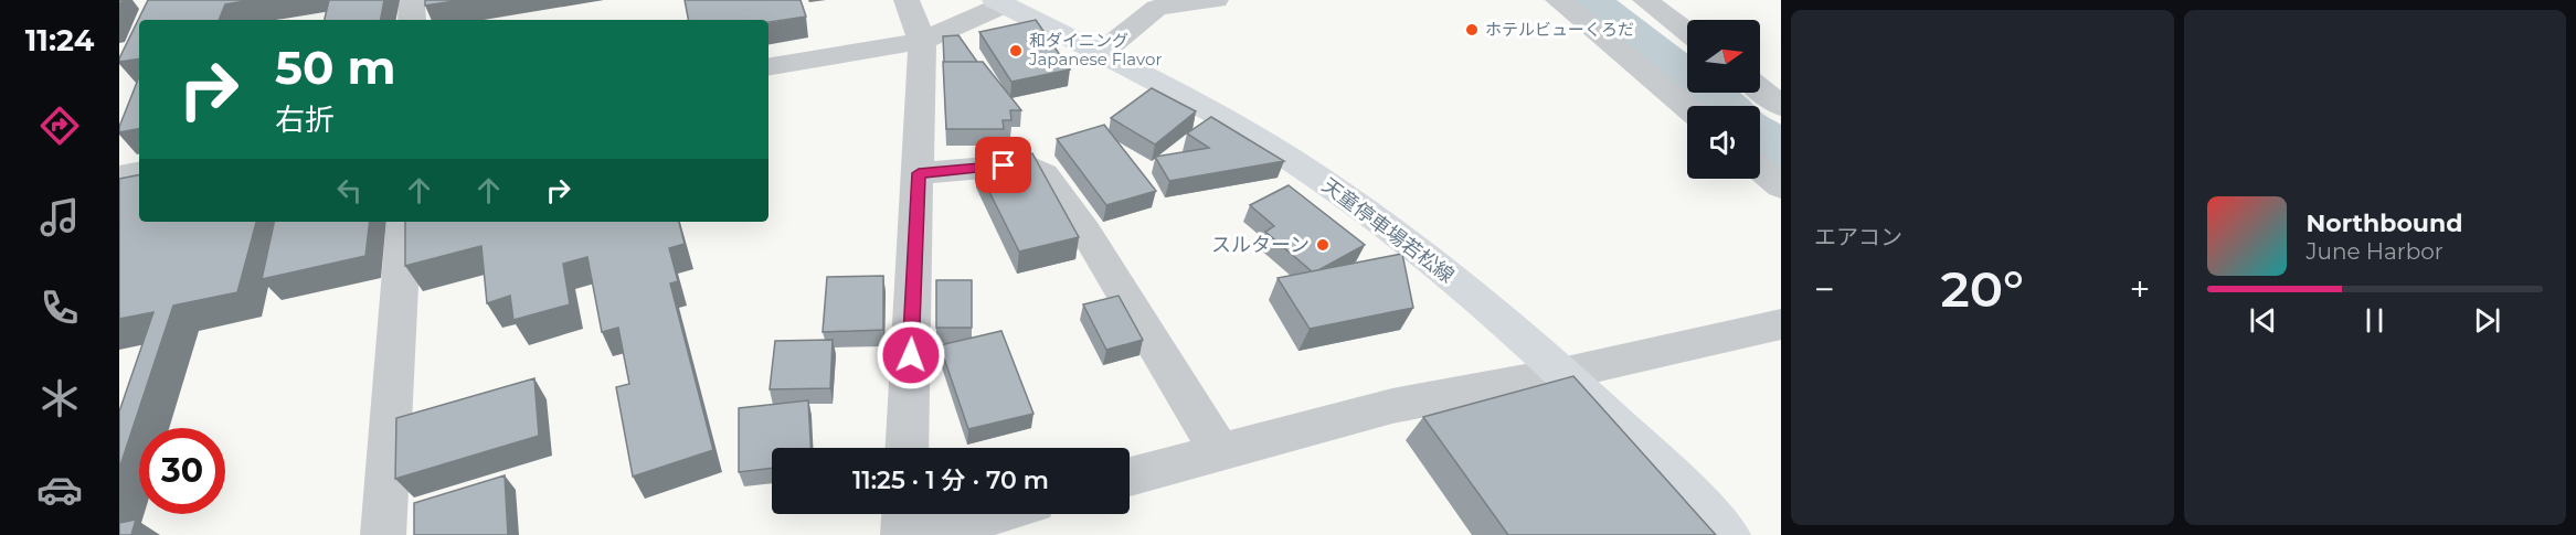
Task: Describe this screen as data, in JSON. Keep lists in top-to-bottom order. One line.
{"streets":{"main road":["天童停車場若松線"]},"places":["ホテルビューくろだ","和ダイニング Japanese Flavor","スルターン"],"north":"right","page":{"tabs":"11:24","tile":"エアコン","turn":["50 m","右折"],"song":["Northbound","June Harbor"],"heat":["−","20°","+"],"limit":"30","trip":"11:25 · 1 分 · 70 m"}}
